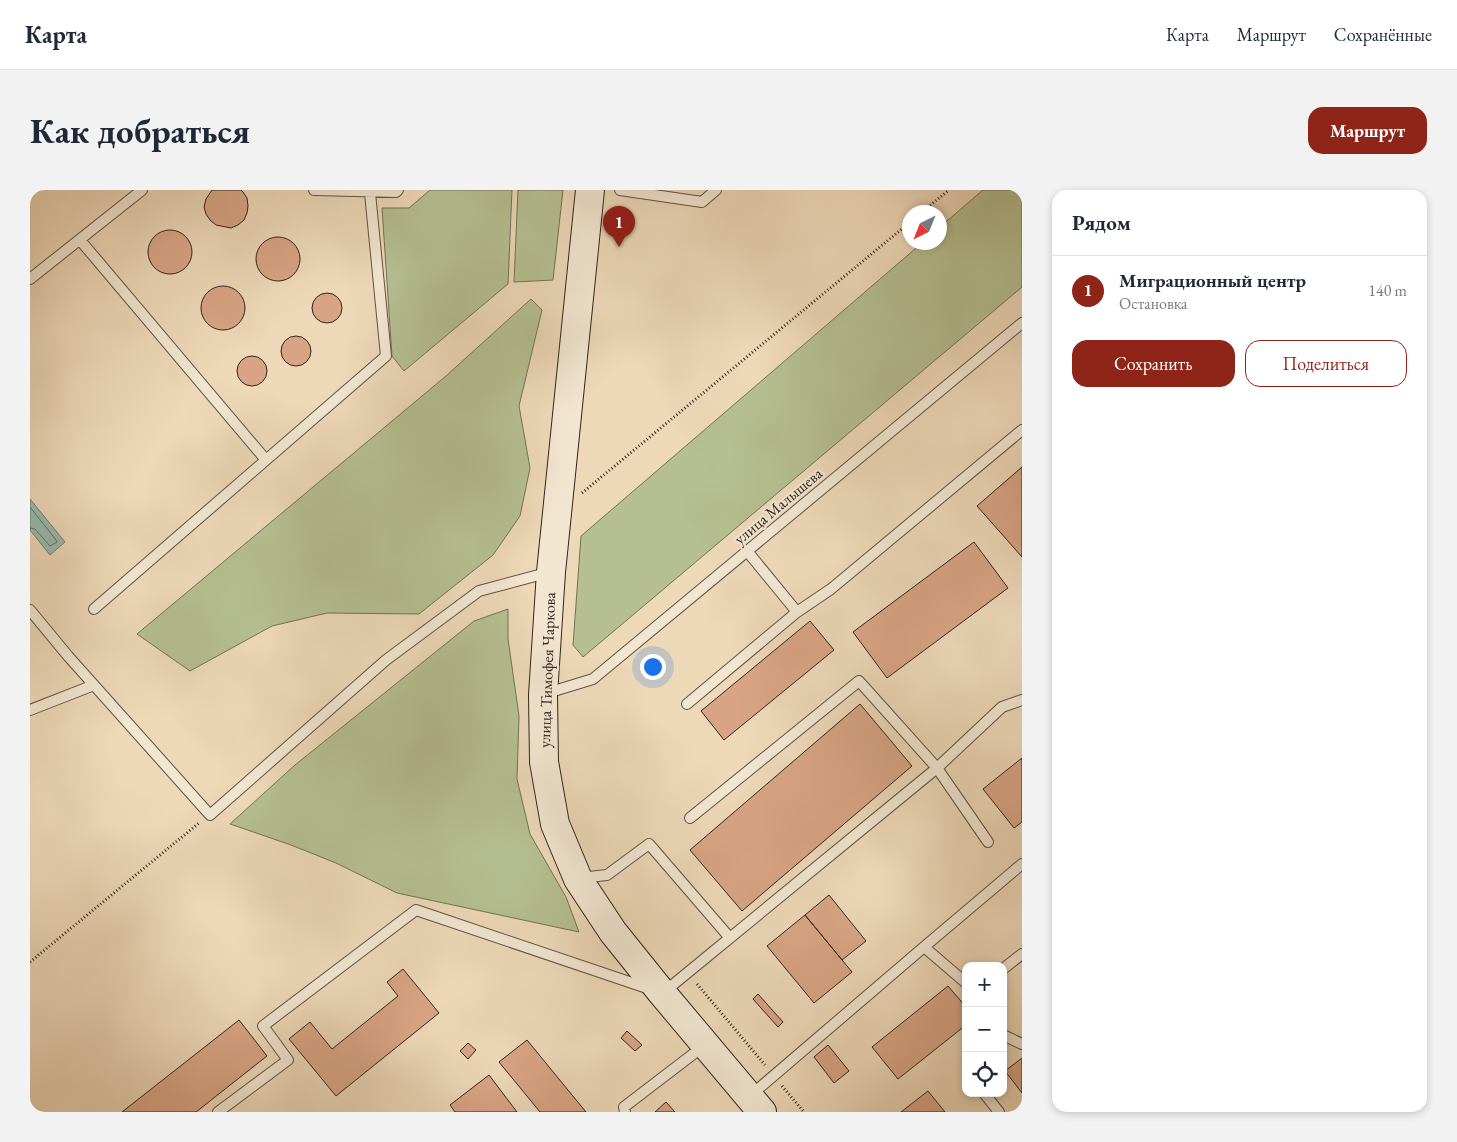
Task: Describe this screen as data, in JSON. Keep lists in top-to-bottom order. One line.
{"streets":{"main road":["улица Тимофея Чаркова"],"lane":["улица Малышева"]},"crossings":[["улица Малышева","улица Тимофея Чаркова"]],"north":"bottom left","page":{"header":"Карта","nav":["Карта","Маршрут","Сохранённые"],"buttons":["Маршрут",["Сохранить","Поделиться"]],"title":"Как добраться","heading":"Рядом","pins":"1","list":[{"mark":"1","name":"Миграционный центр","note":"Остановка","value":"140 m"}],"map_buttons":["+","−"]}}
